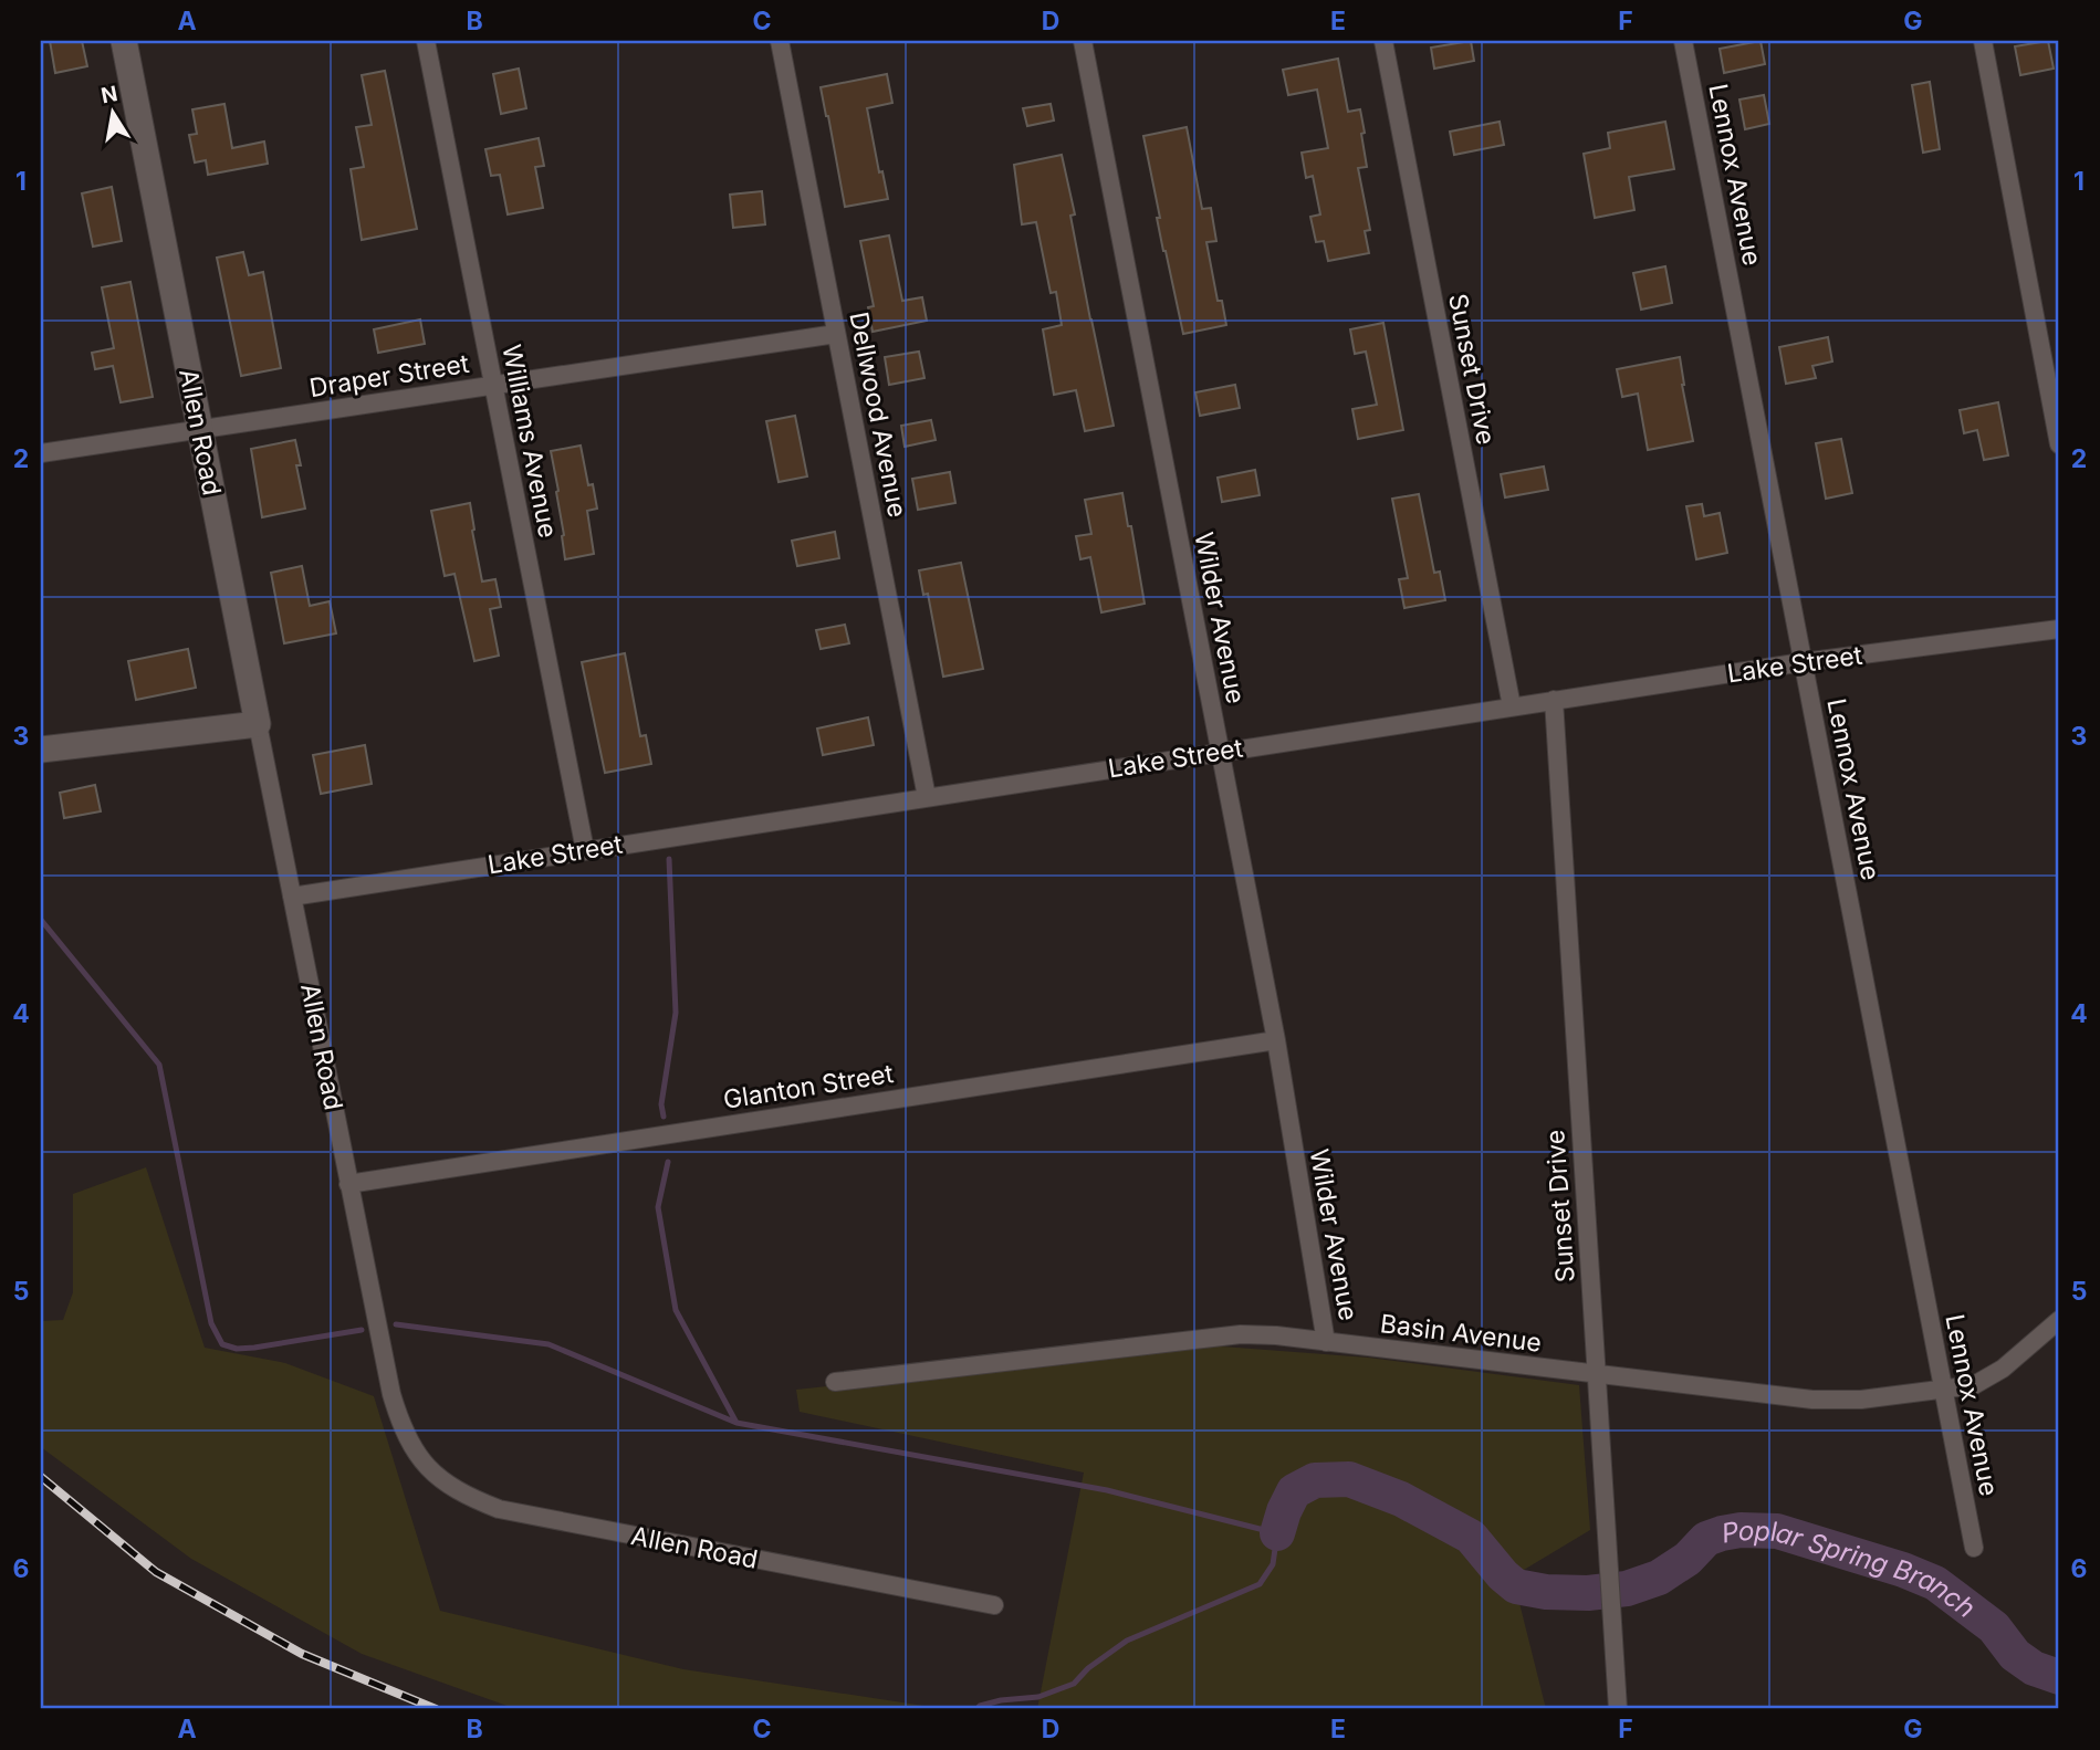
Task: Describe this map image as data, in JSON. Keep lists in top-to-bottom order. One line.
{"streets":{"street":["Lennox Avenue","Sunset Drive","Draper Street","Dellwood Avenue","Allen Road","Williams Avenue","Wilder Avenue","Lake Street","Glanton Street","Basin Avenue"]},"crossings":[["Lennox Avenue","Lake Street"],["Lennox Avenue","Basin Avenue"],["Sunset Drive","Lake Street"],["Sunset Drive","Basin Avenue"],["Draper Street","Dellwood Avenue"],["Draper Street","Allen Road"],["Draper Street","Williams Avenue"],["Dellwood Avenue","Lake Street"],["Allen Road","Lake Street"],["Allen Road","Glanton Street"],["Williams Avenue","Lake Street"],["Wilder Avenue","Lake Street"],["Wilder Avenue","Glanton Street"],["Wilder Avenue","Basin Avenue"]],"water":["Poplar Spring Branch"],"north":"top","grid":{"columns":["A","B","C","D","E","F","G"],"rows":["1","2","3","4","5","6"]}}
